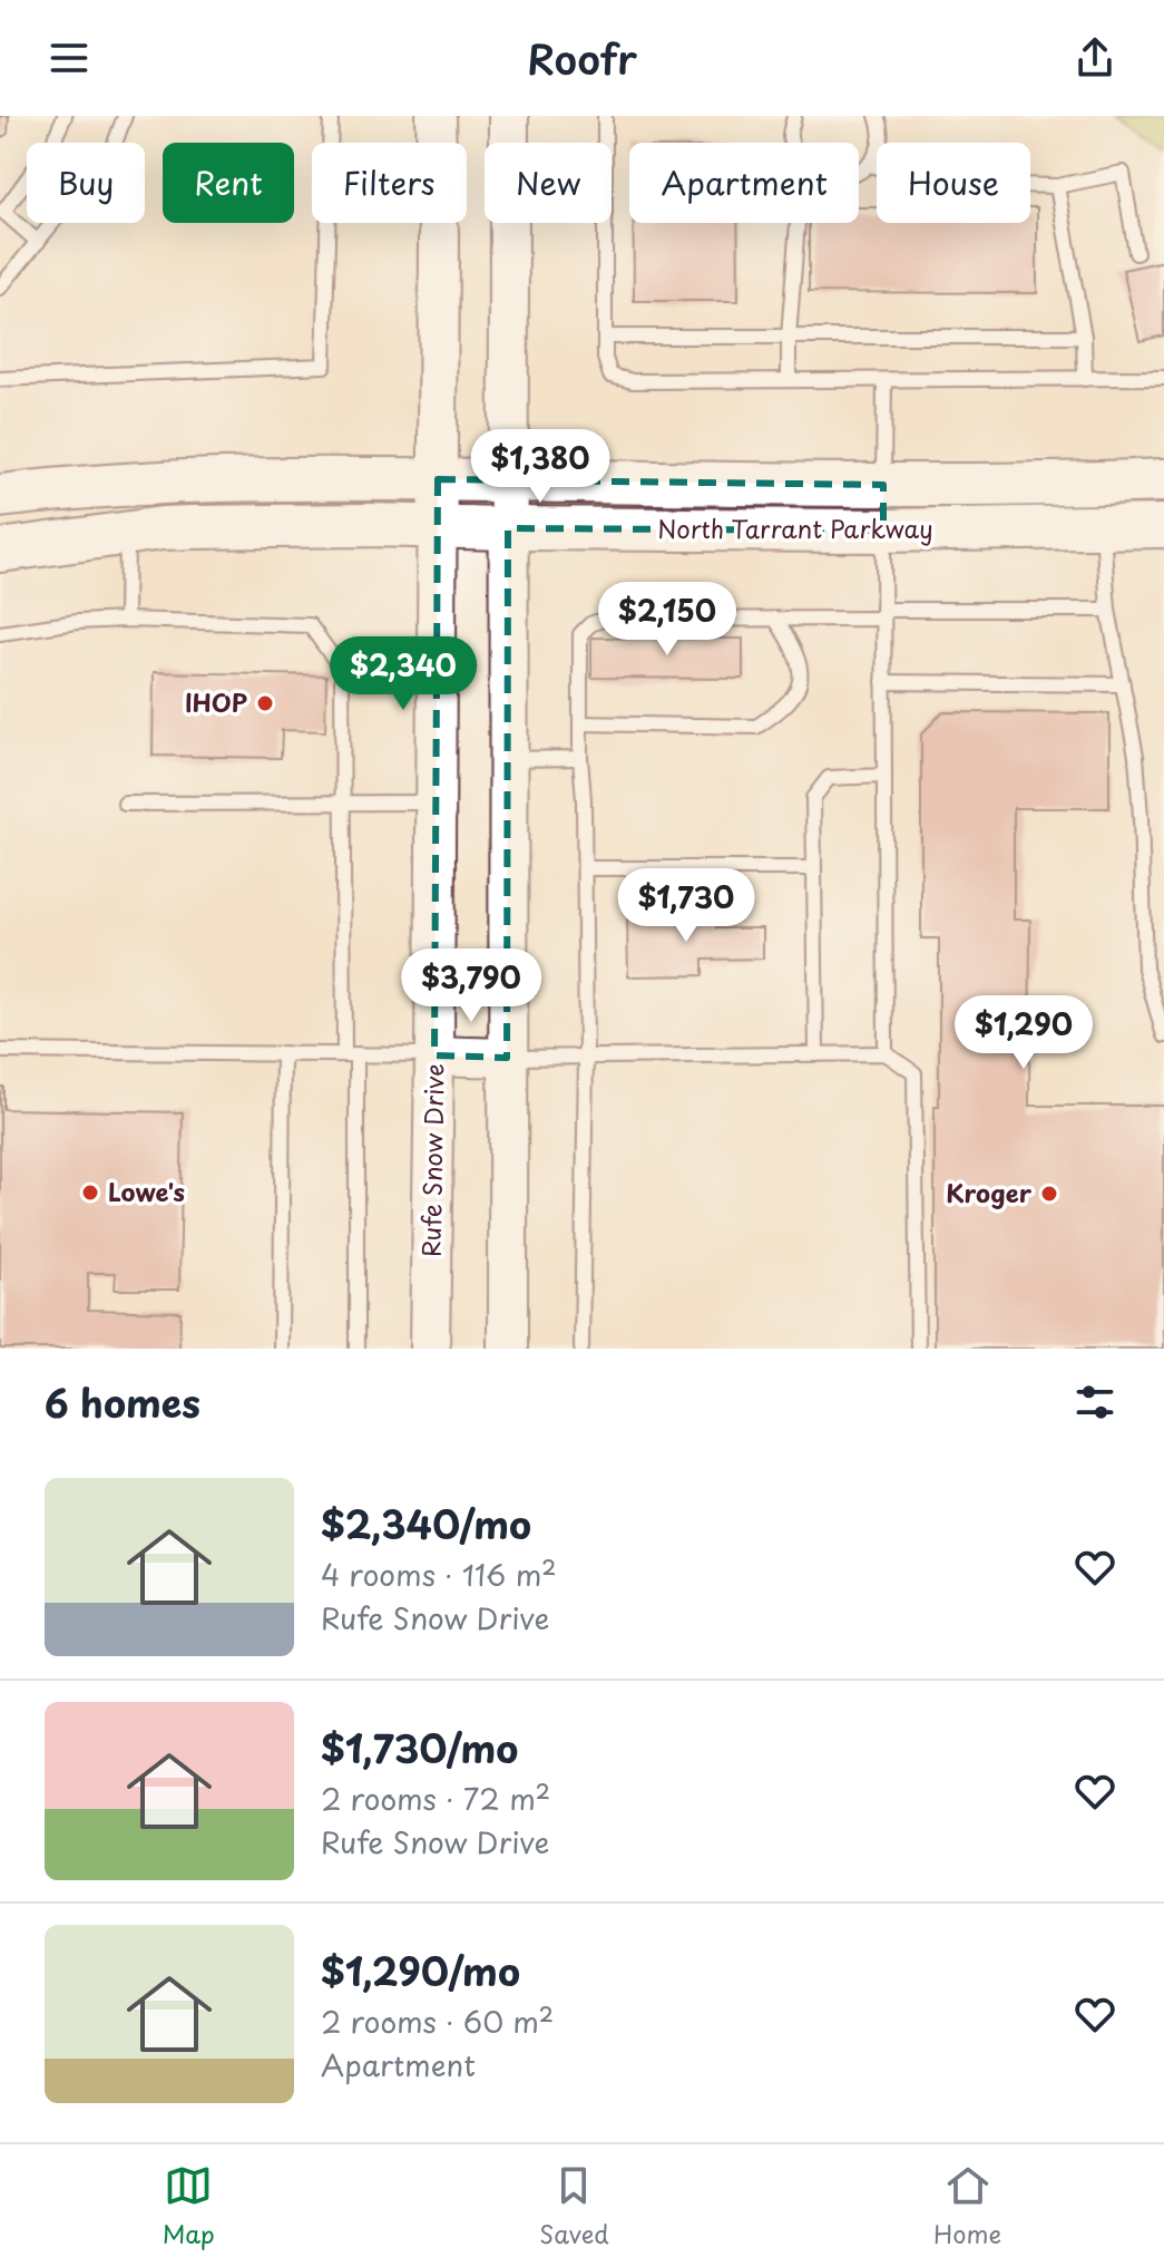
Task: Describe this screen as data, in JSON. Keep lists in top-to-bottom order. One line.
{"streets":{"main road":["North Tarrant Parkway","Rufe Snow Drive"]},"crossings":[["North Tarrant Parkway","Rufe Snow Drive"]],"places":["IHOP","Lowe's","Kroger"],"page":{"header":"Roofr","chip":["Buy","Rent","Filters","New","Apartment","House"],"price":["$1,380","$2,150","$2,340","$1,730","$3,790","$1,290"],"heading":"6 homes","list":[{"name":"$2,340/mo","note":"4 rooms · 116 m² · Rufe Snow Drive"},{"name":"$1,730/mo","note":"2 rooms · 72 m² · Rufe Snow Drive"},{"name":"$1,290/mo","note":"2 rooms · 60 m² · Apartment"}],"tabs":["Map","Saved","Home"]}}
